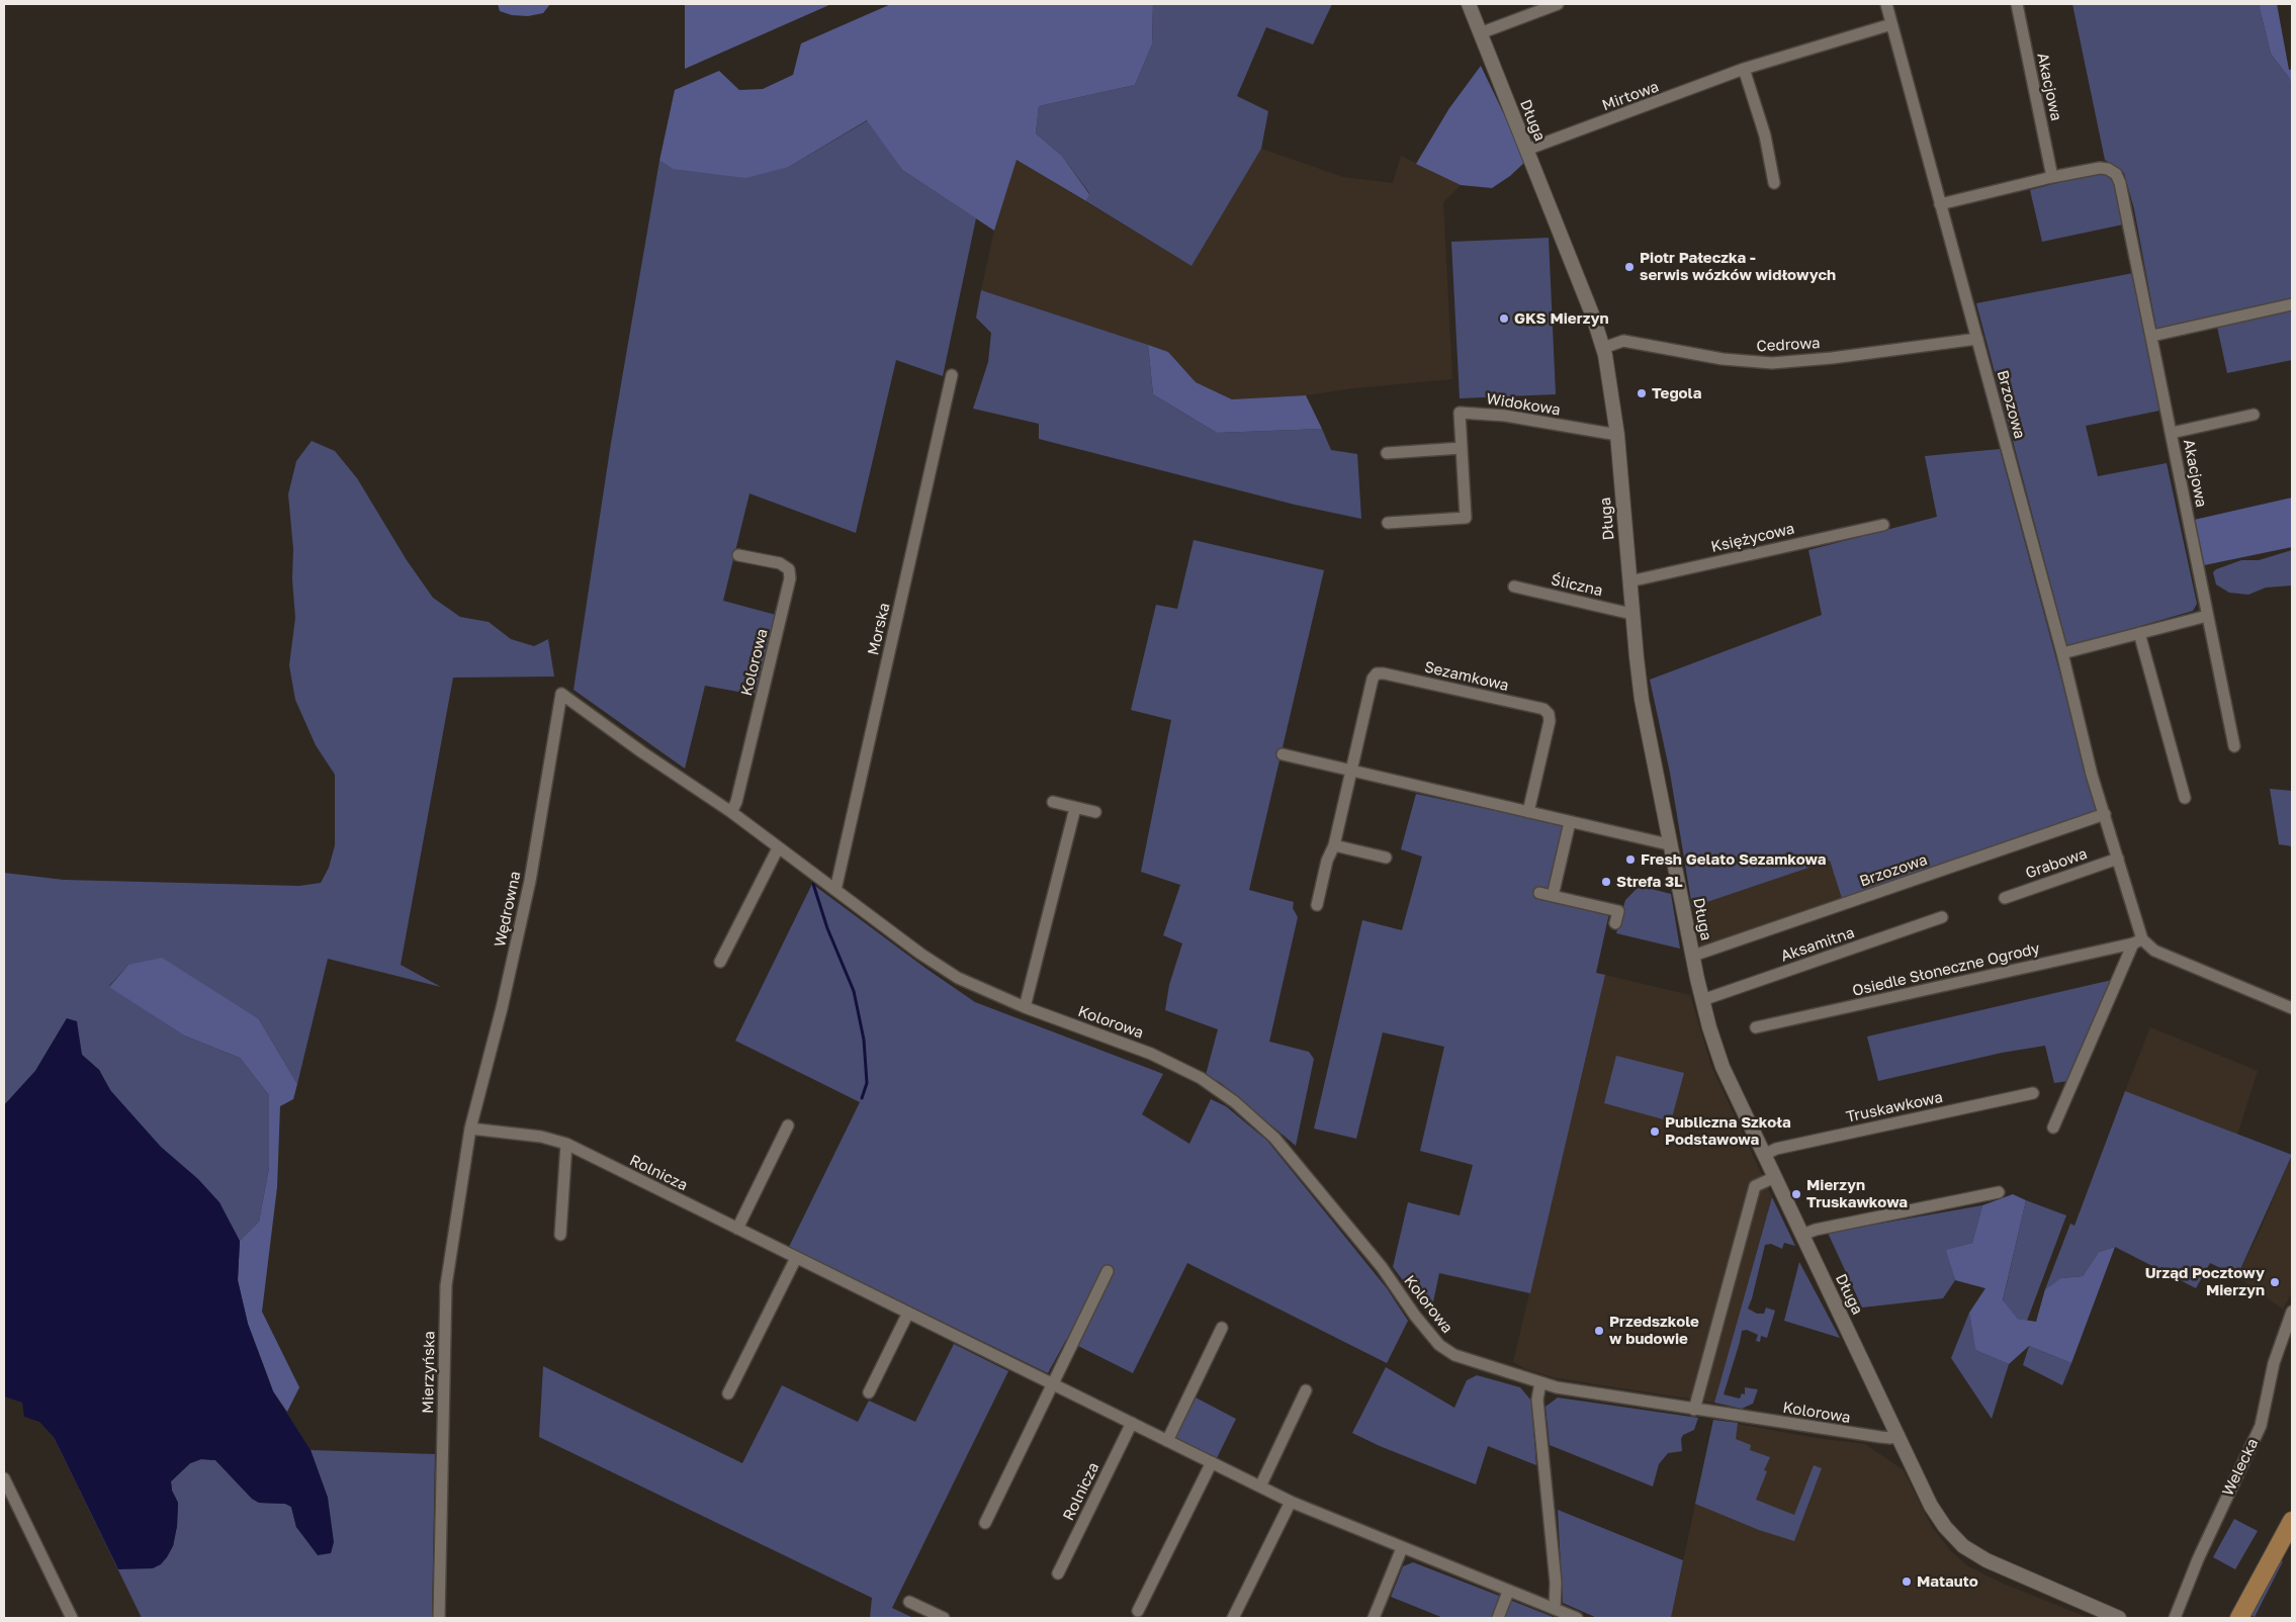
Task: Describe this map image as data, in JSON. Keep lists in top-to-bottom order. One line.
{"streets":{"street":["Akacjowa","Mirtowa","Długa","Cedrowa","Widokowa","Brzozowa","Księżycowa","Śliczna","Morska","Kolorowa","Sezamkowa","Grabowa","Wędrowna","Aksamitna","Osiedle Słoneczne Ogrody","Truskawkowa","Rolnicza","Mierzyńska","Welecka"]},"crossings":[["Akacjowa","Brzozowa"],["Mirtowa","Długa"],["Mirtowa","Brzozowa"],["Długa","Cedrowa"],["Długa","Widokowa"],["Długa","Brzozowa"],["Długa","Księżycowa"],["Długa","Śliczna"],["Długa","Kolorowa"],["Długa","Aksamitna"],["Długa","Truskawkowa"],["Cedrowa","Brzozowa"],["Brzozowa","Grabowa"],["Brzozowa","Osiedle Słoneczne Ogrody"],["Morska","Kolorowa"],["Kolorowa","Wędrowna"],["Wędrowna","Rolnicza"],["Wędrowna","Mierzyńska"],["Rolnicza","Mierzyńska"]],"places":["Piotr Pałeczka - serwis wózków widłowych","GKS Mierzyn","Tegola","Fresh Gelato Sezamkowa","Strefa 3L","Publiczna Szkoła Podstawowa","Mierzyn Truskawkowa","Urząd Pocztowy Mierzyn","Przedszkole w budowie","Matauto"]}
